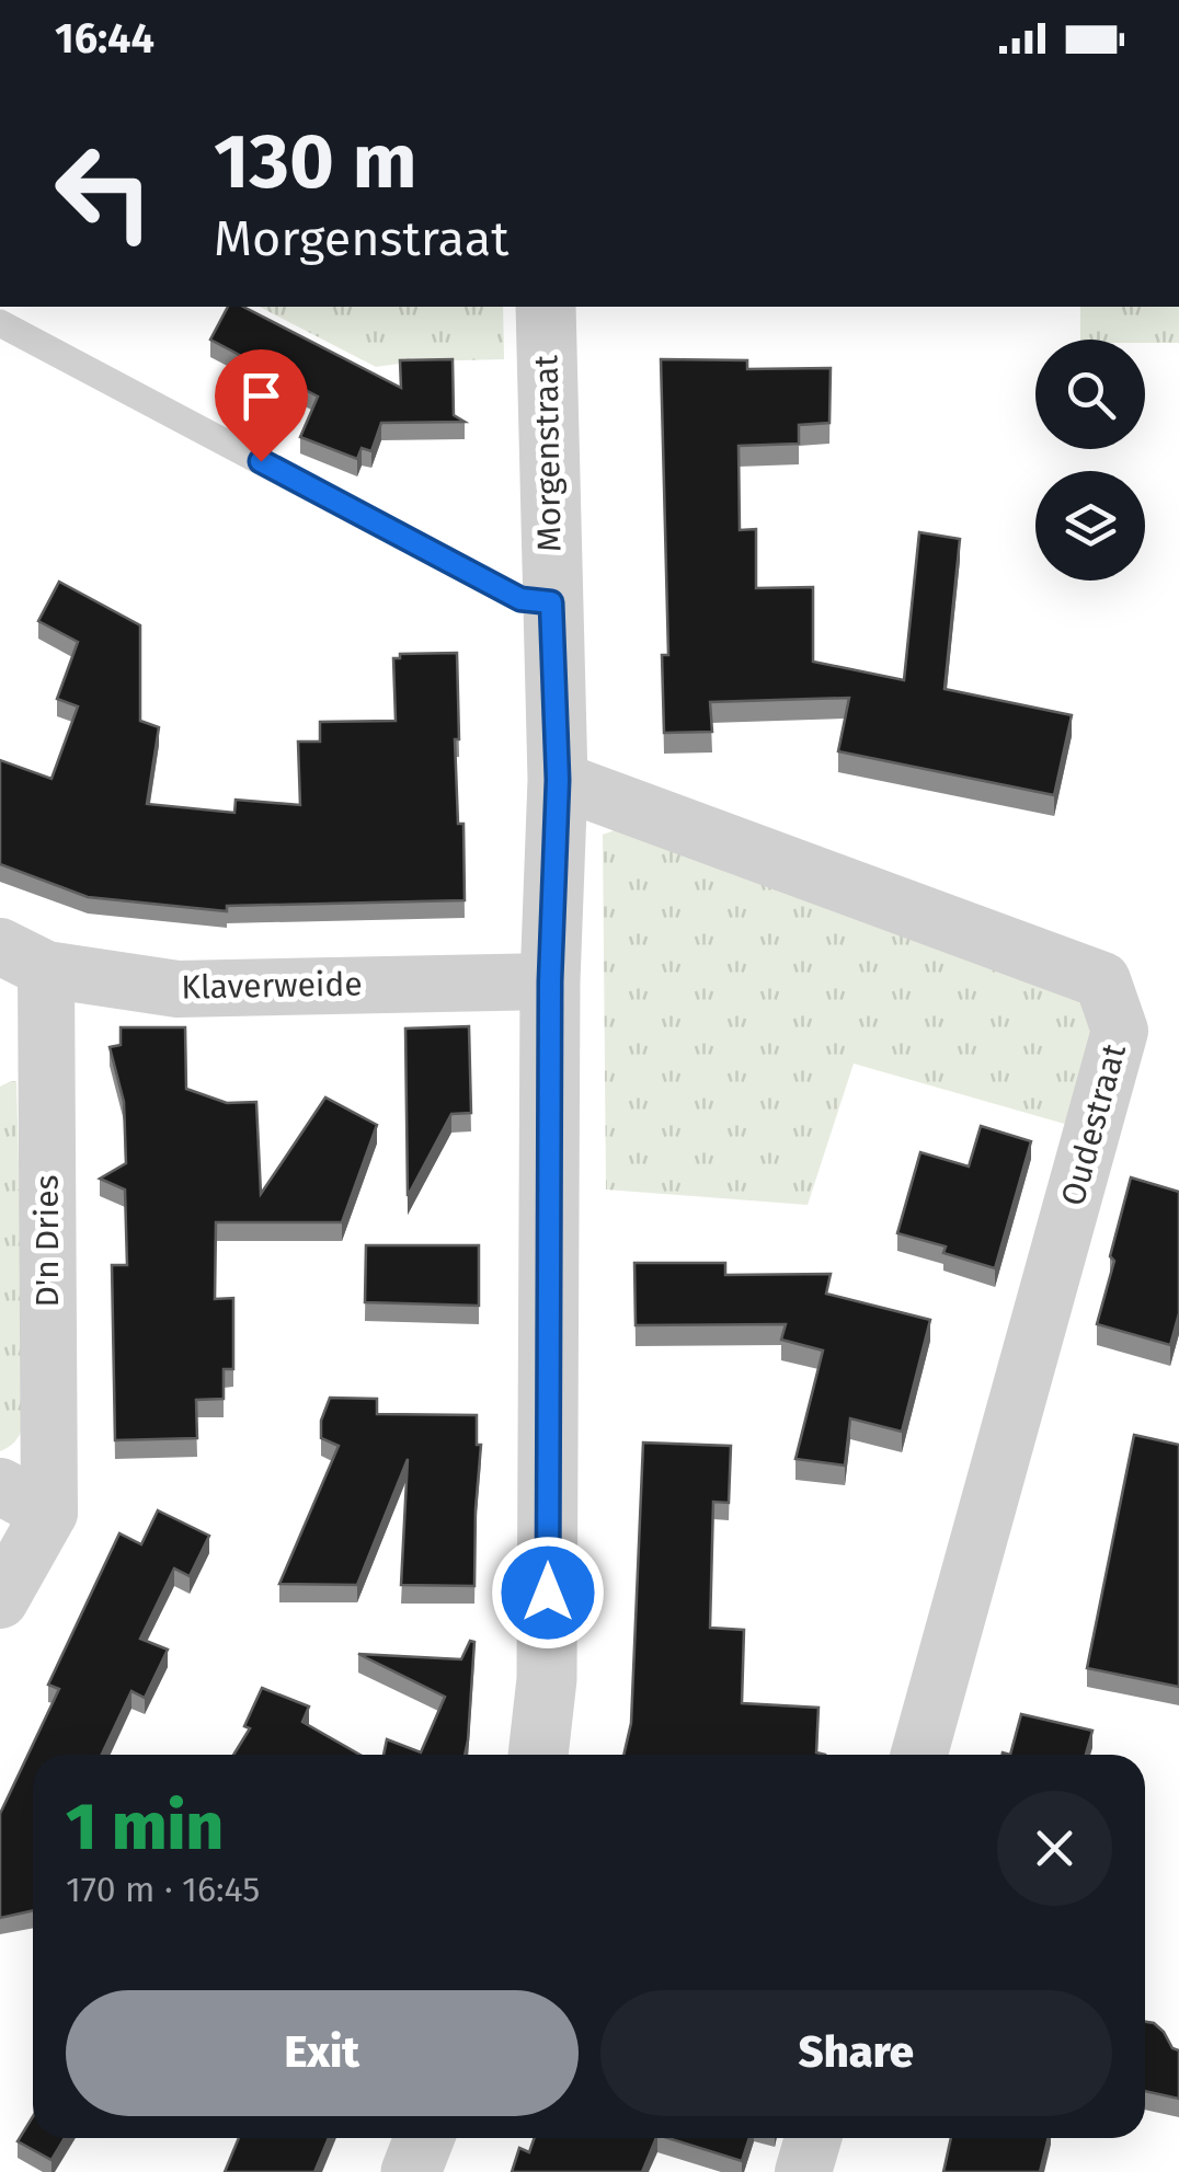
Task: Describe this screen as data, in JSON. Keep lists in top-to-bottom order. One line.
{"streets":{"street":["Morgenstraat","Klaverweide","Oudestraat","D'n Dries"]},"crossings":[["Morgenstraat","Klaverweide"],["Morgenstraat","Oudestraat"],["Klaverweide","D'n Dries"]],"page":{"status":"16:44","turn":["130 m","Morgenstraat"],"heading":["1 min","170 m · 16:45"],"buttons":["Exit","Share"]}}
